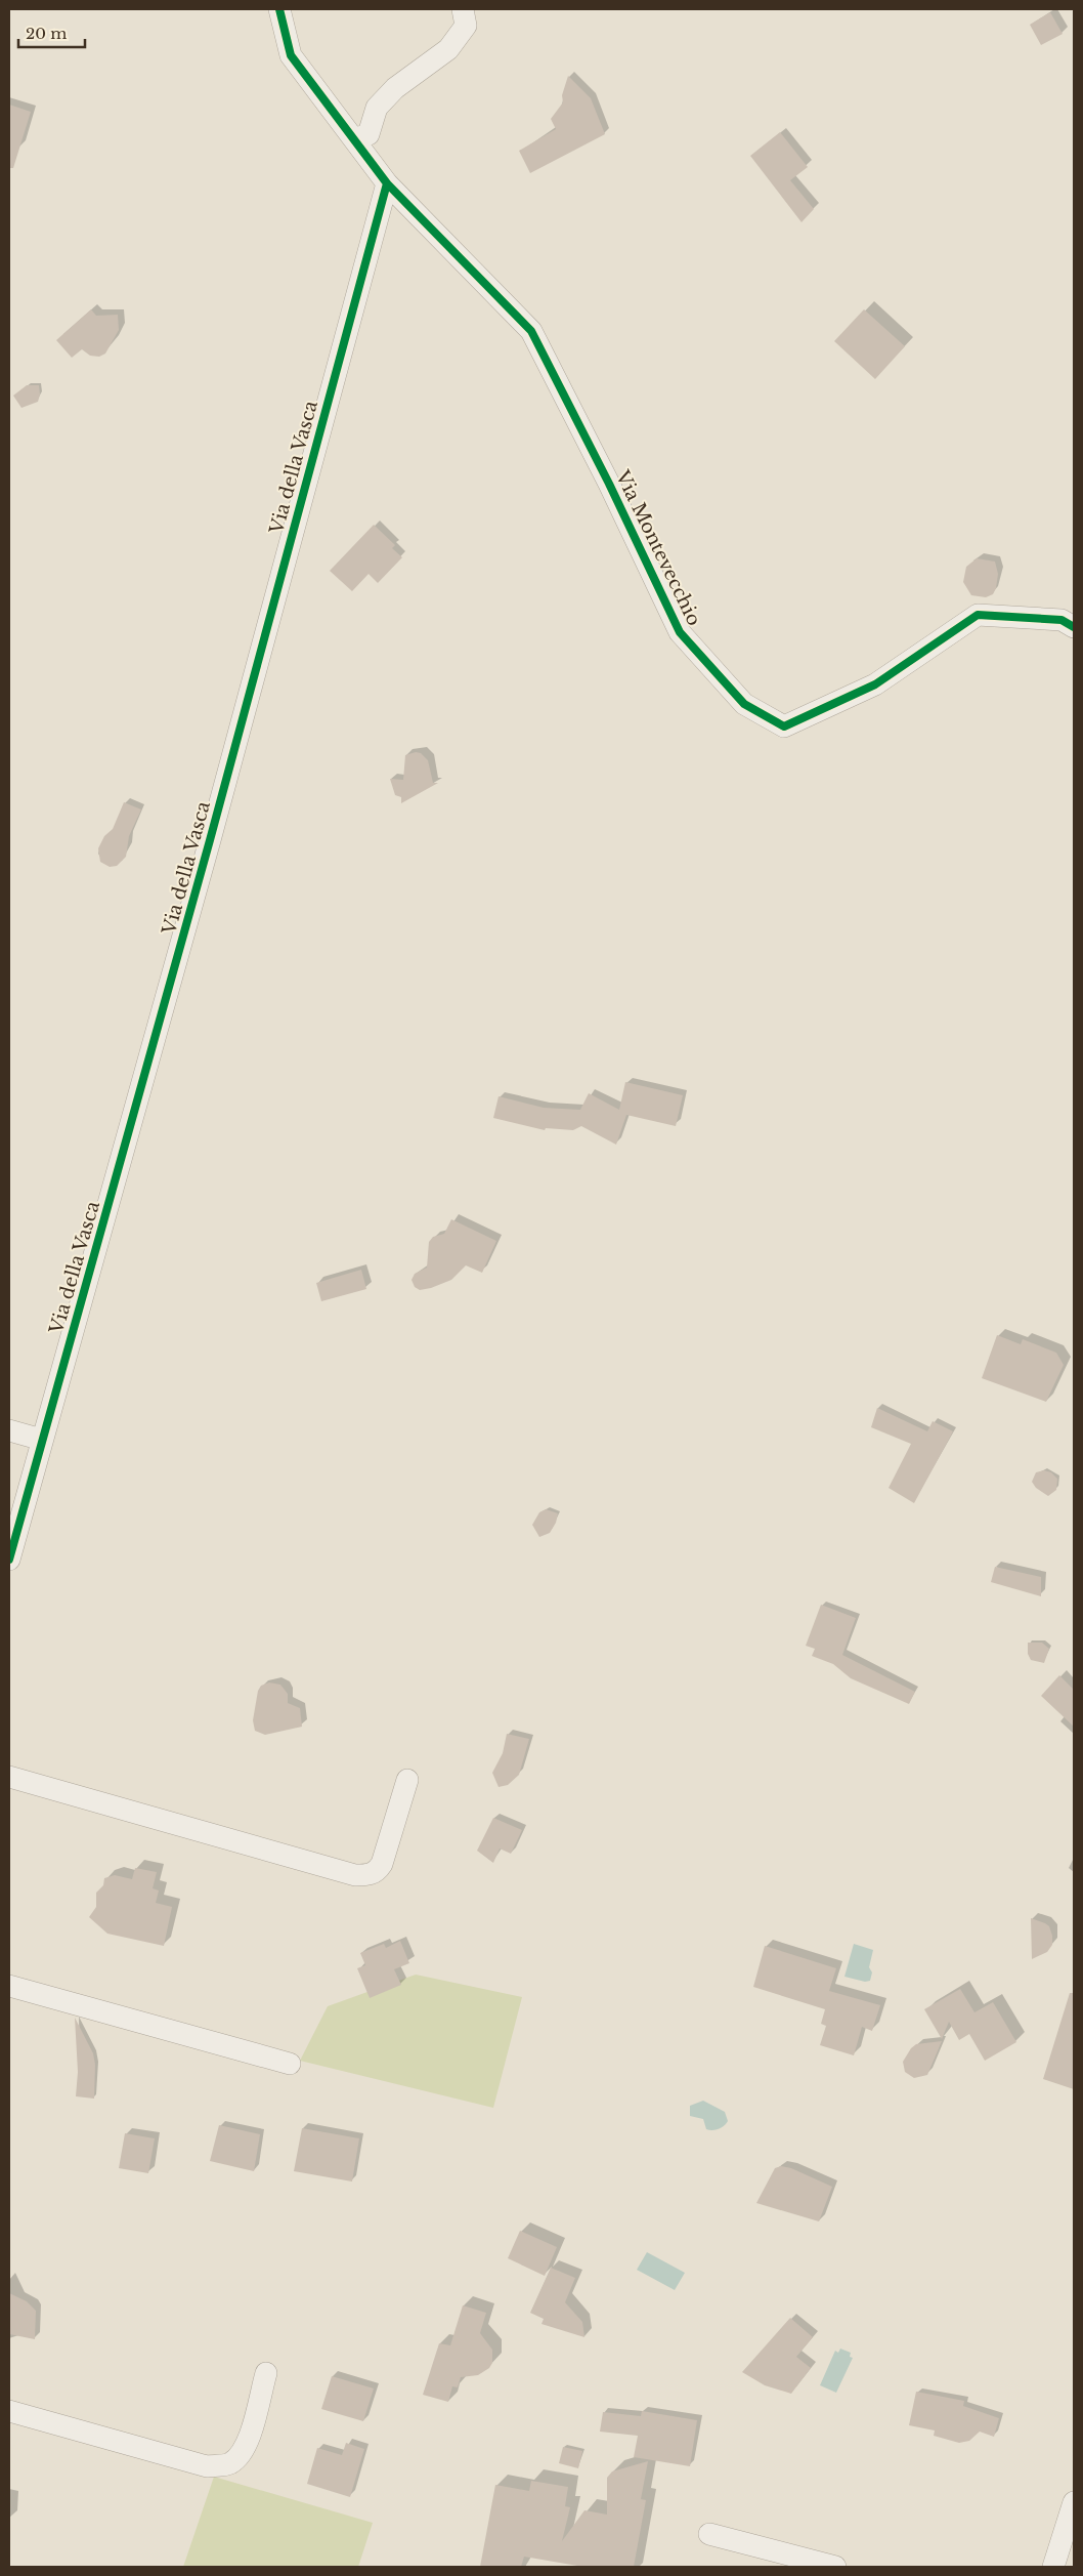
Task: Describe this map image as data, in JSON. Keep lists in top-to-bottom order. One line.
{"streets":{"street":["Via della Vasca","Via Montevecchio"]},"crossings":[["Via della Vasca","Via Montevecchio"]],"scale_bar":"20 m"}
